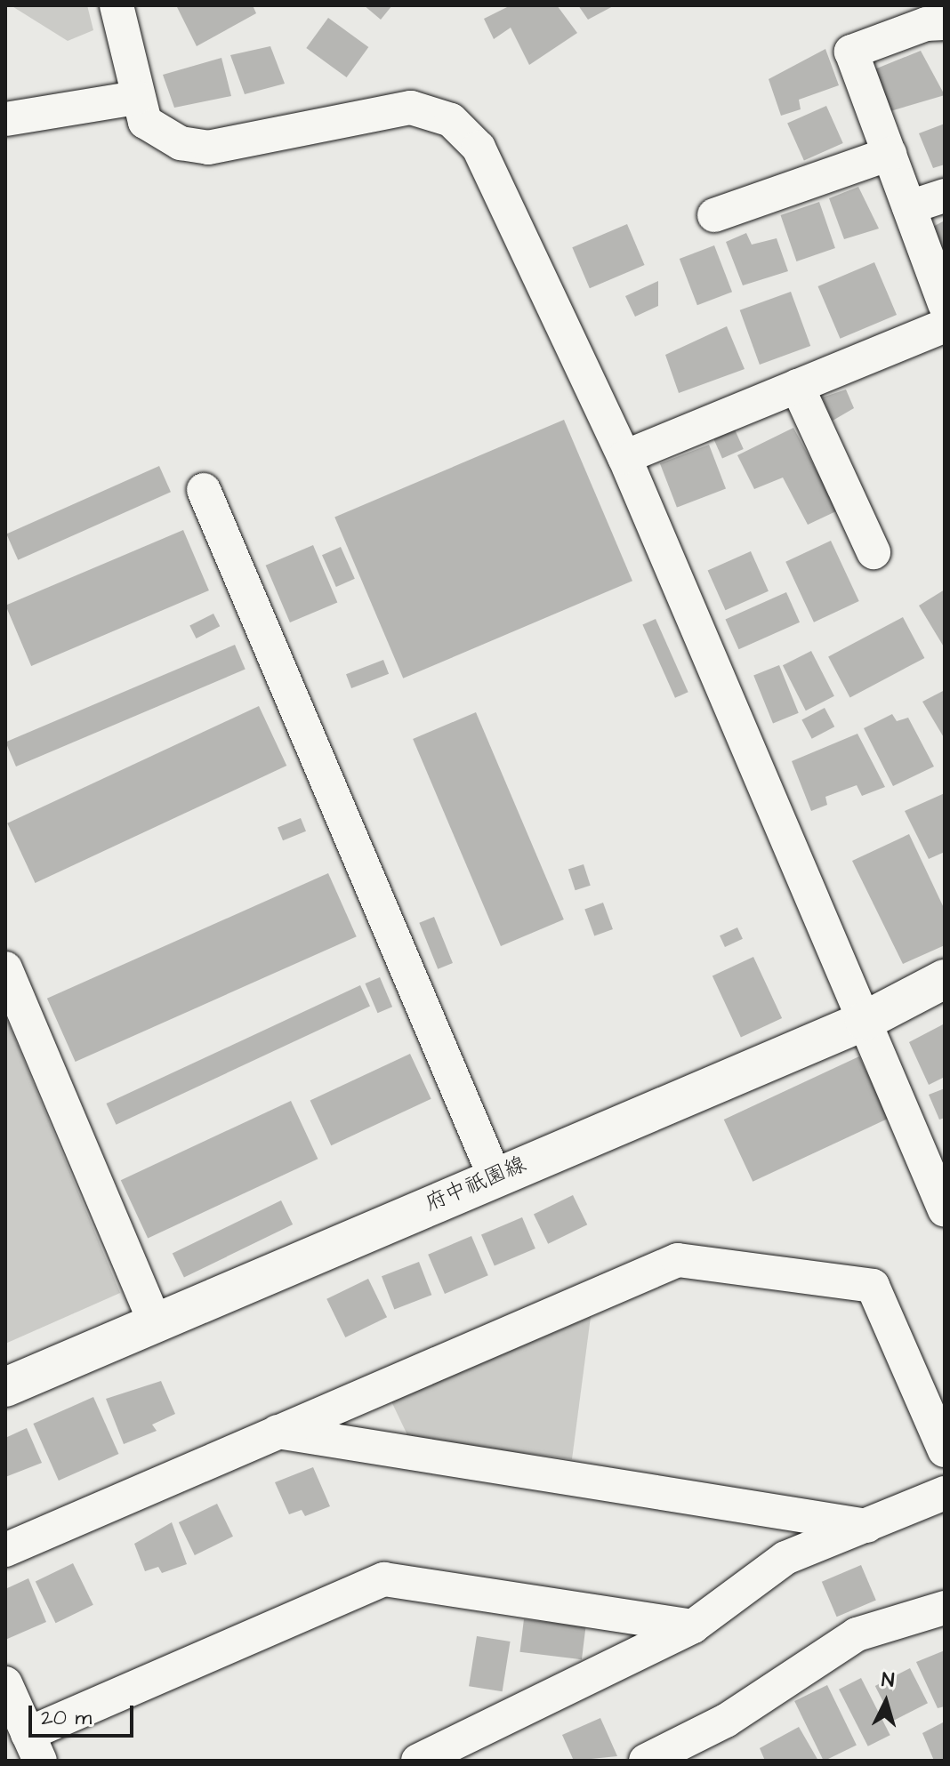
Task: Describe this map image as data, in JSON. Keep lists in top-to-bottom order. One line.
{"streets":{"main road":["府中祇園線"]},"scale_bar":"20 m","north":"top"}
